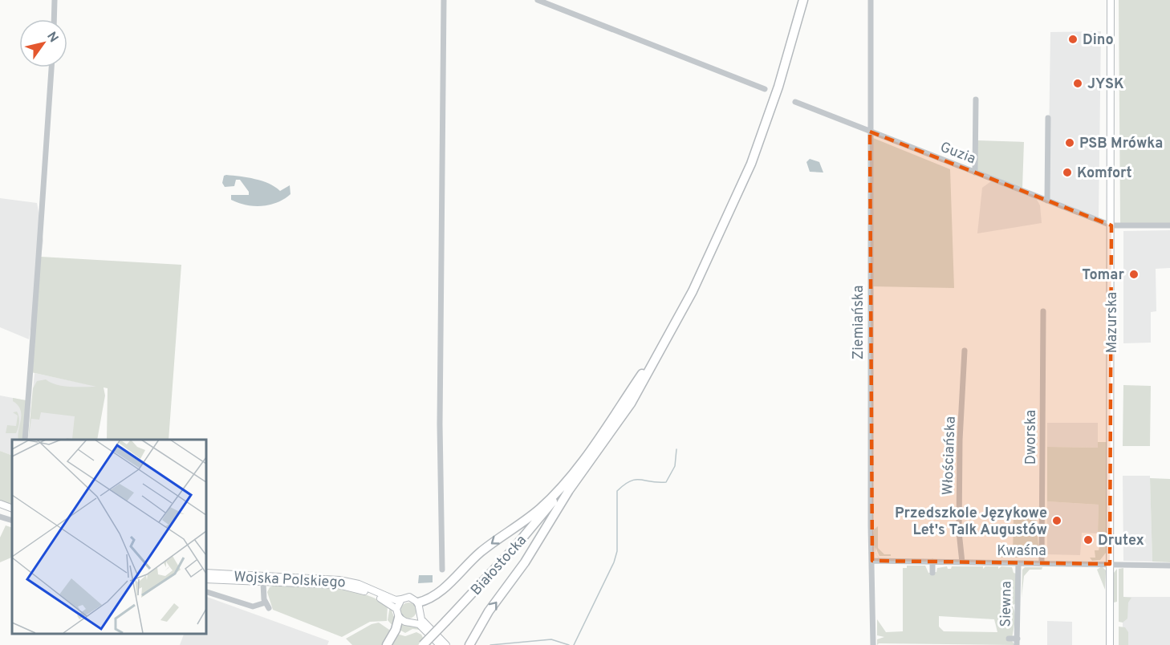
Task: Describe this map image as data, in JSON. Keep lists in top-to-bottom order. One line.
{"streets":{"highway":["Białostocka"],"main road":["Mazurska","Wojska Polskiego"],"street":["Guzia","Ziemiańska","Dworska","Włościańska","Kwaśna","Siewna"]},"crossings":[["Guzia","Ziemiańska"],["Guzia","Mazurska"],["Ziemiańska","Kwaśna"],["Mazurska","Kwaśna"],["Dworska","Kwaśna"],["Włościańska","Kwaśna"],["Kwaśna","Siewna"]],"places":["Dino","JYSK","PSB Mrówka","Komfort","Tomar","Przedszkole Językowe Let's Talk Augustów","Drutex"],"north":"top right"}
